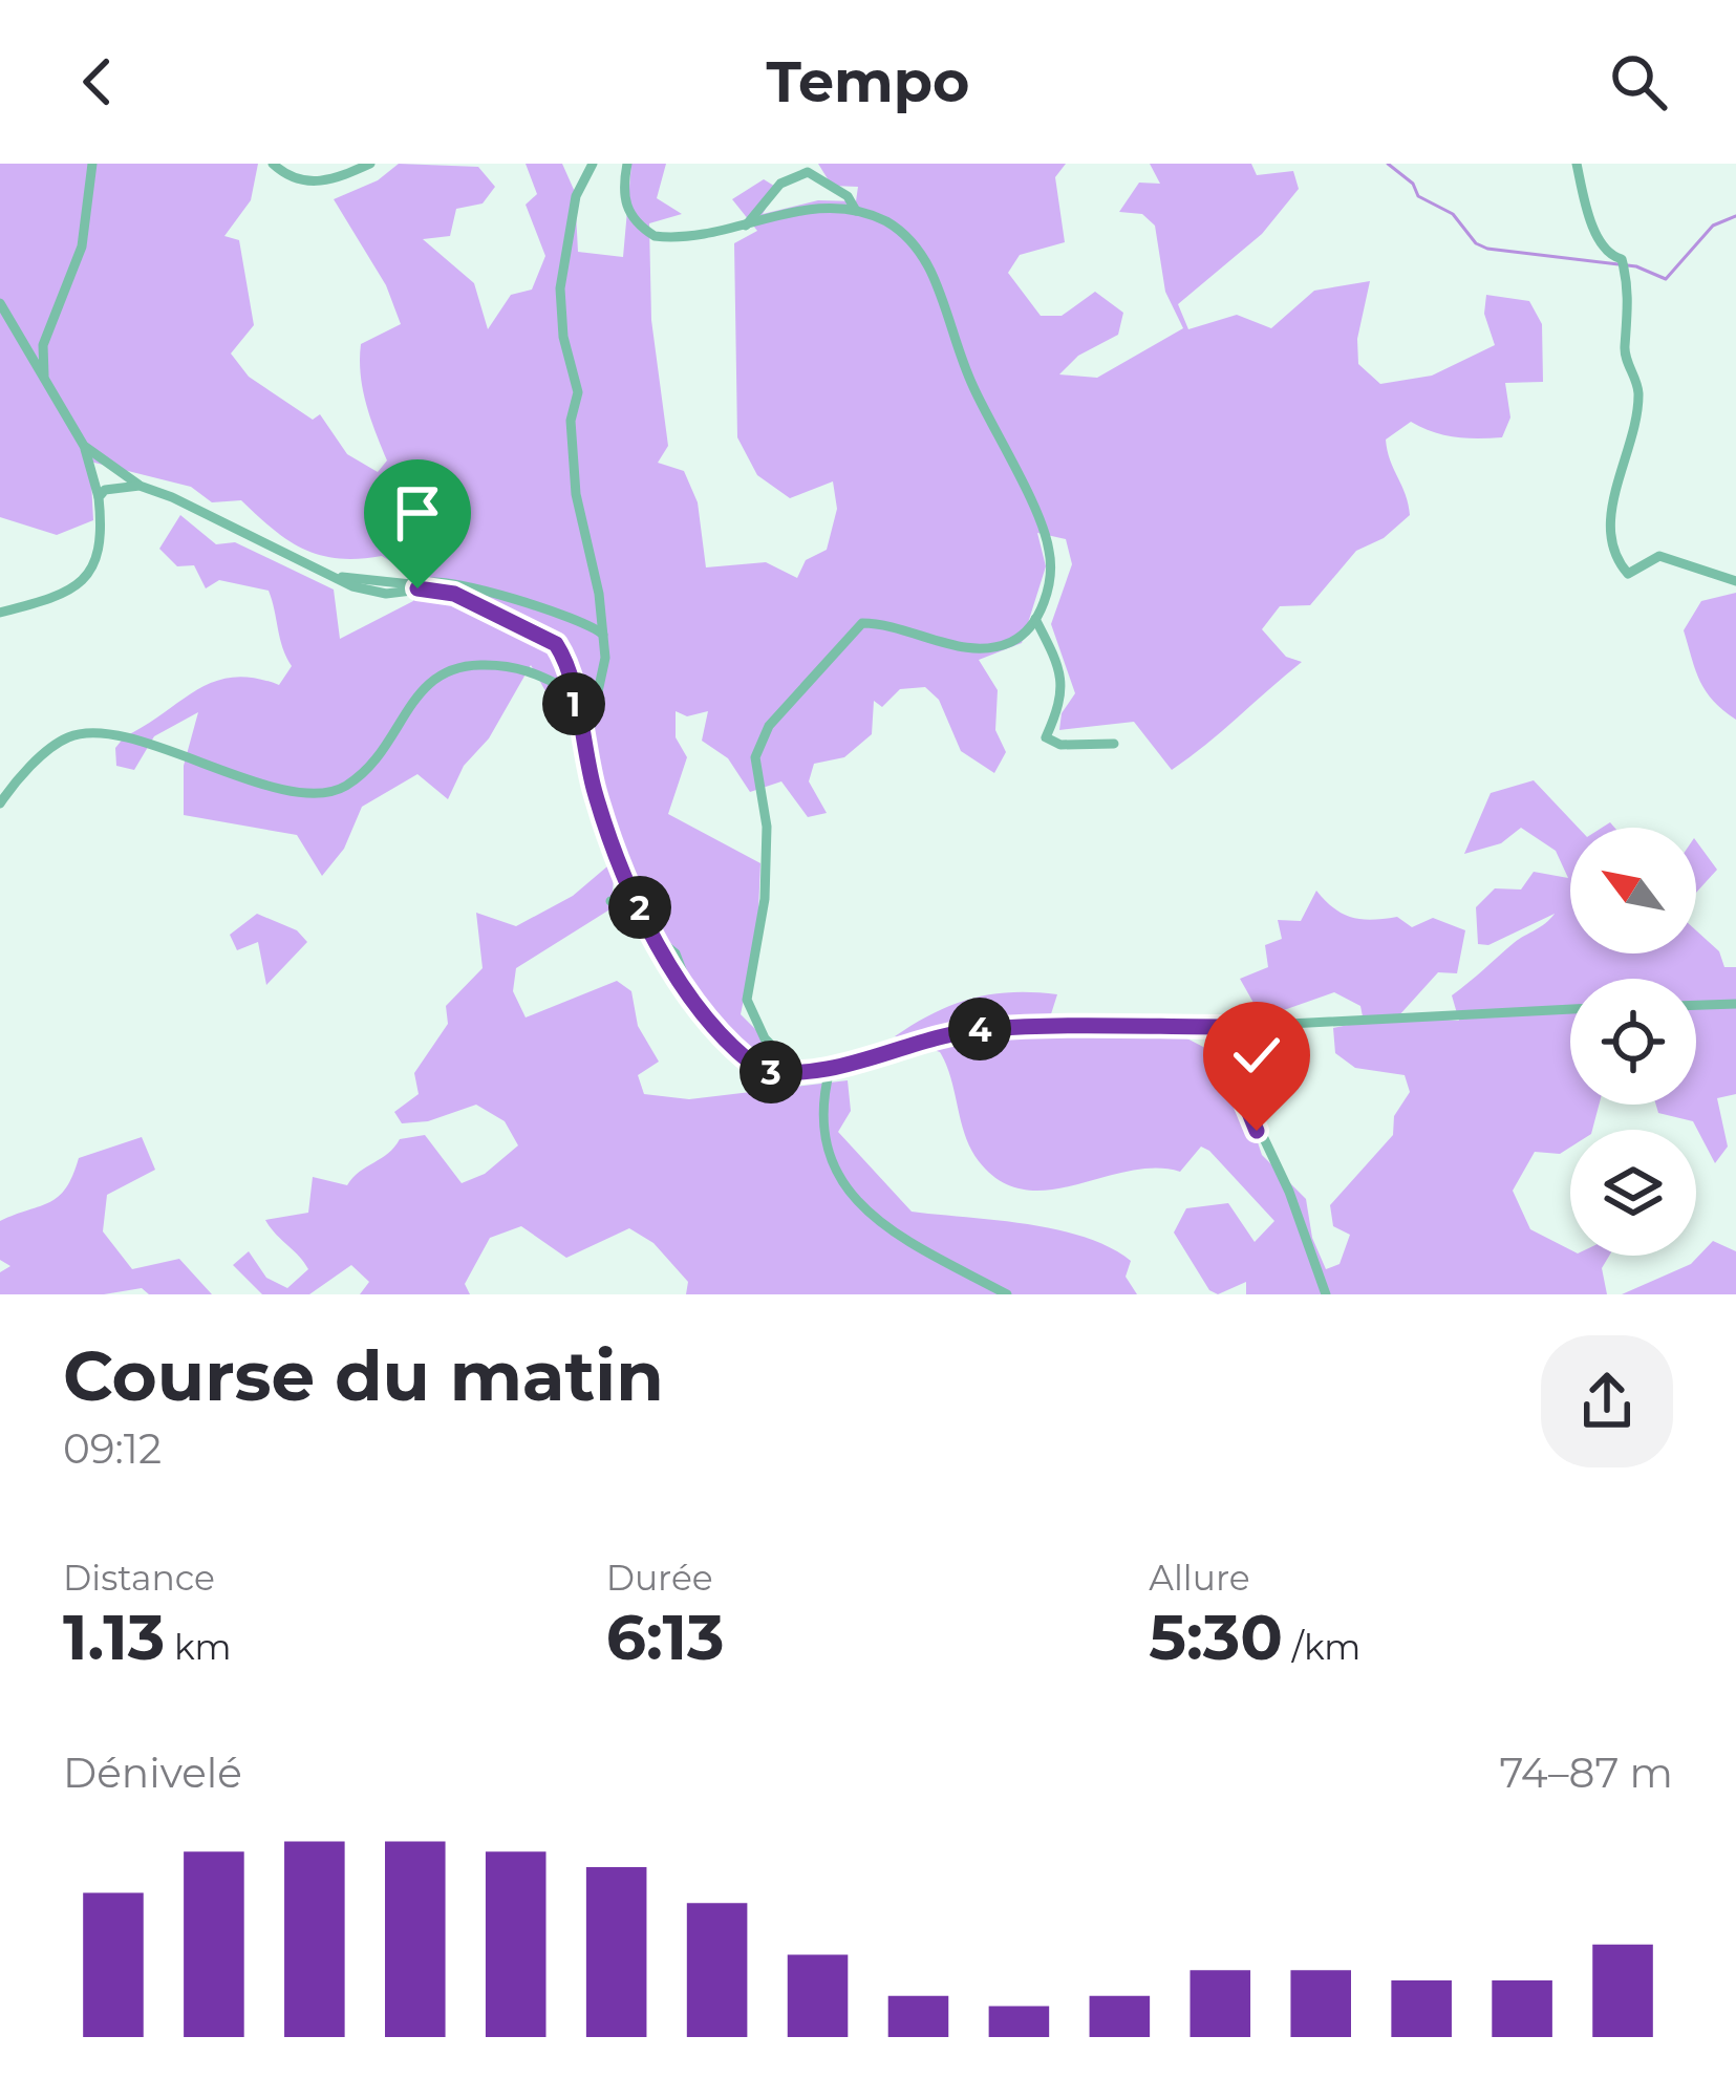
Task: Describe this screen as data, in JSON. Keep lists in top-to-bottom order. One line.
{"north":"top left","page":{"header":"Tempo","pins":["1","2","4","3"],"heading":["Course du matin","09:12"],"stats":[["Distance","1.13 km"],["Durée","6:13"],["Allure","5:30 /km"]],"chart":["Dénivelé","74–87 m"]}}
